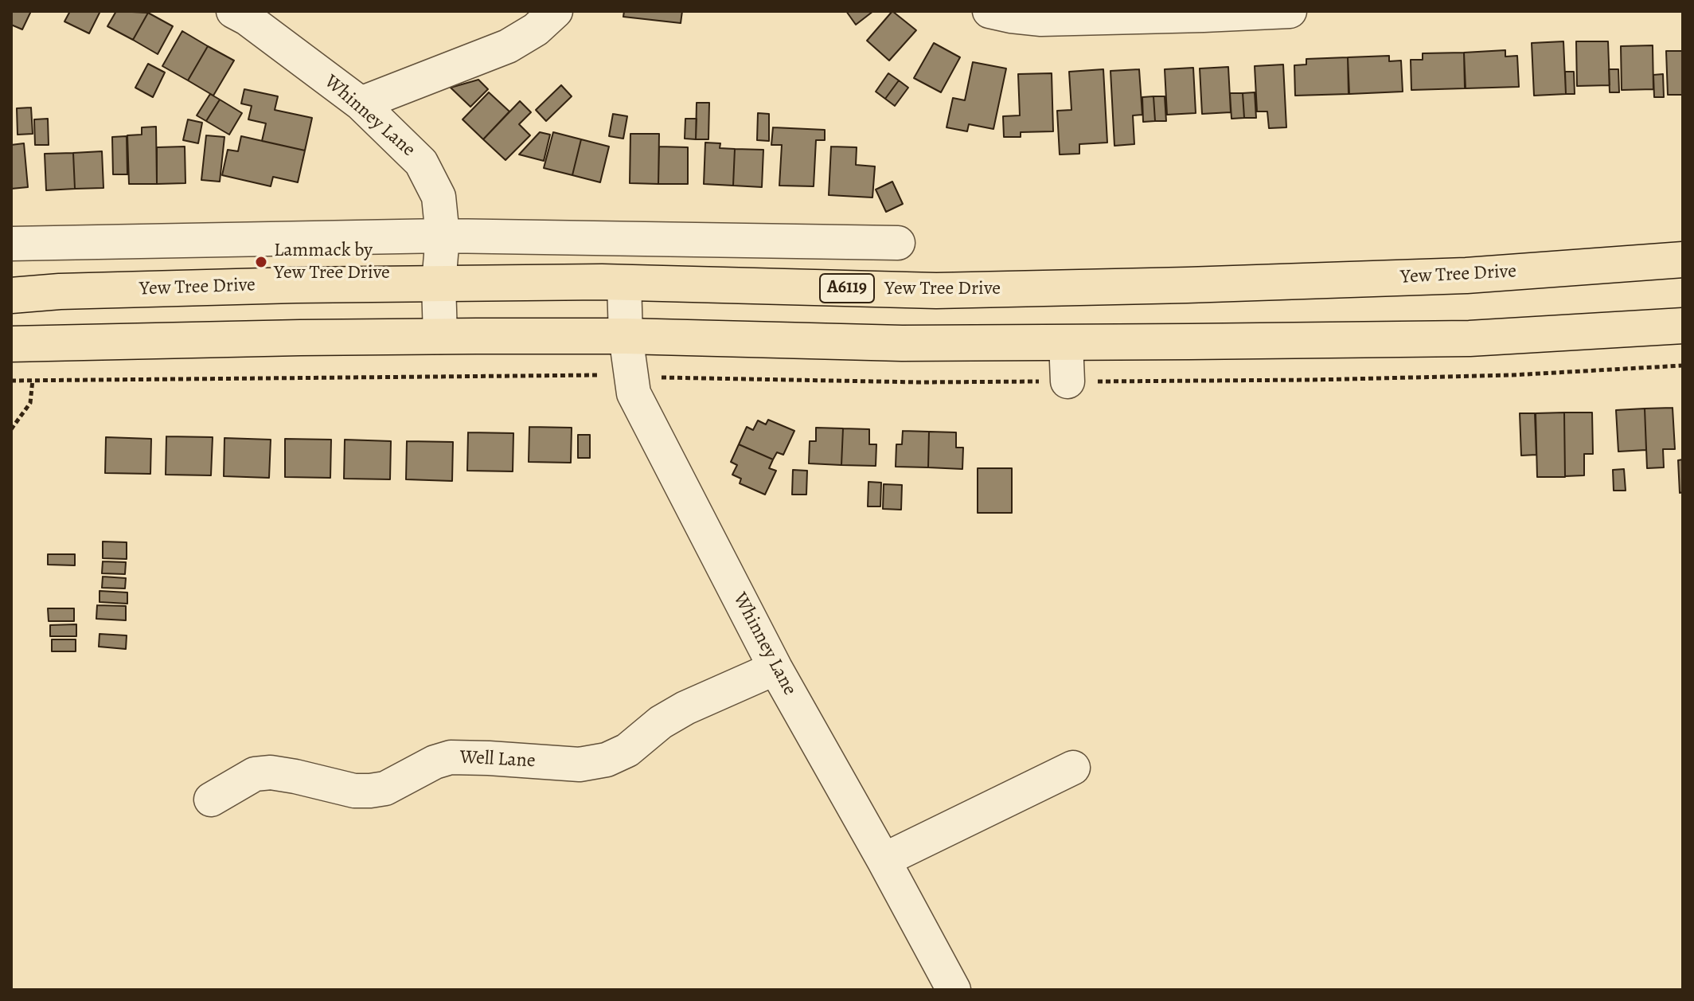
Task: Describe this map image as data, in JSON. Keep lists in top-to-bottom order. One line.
{"streets":{"highway":["Yew Tree Drive","A6119"],"street":["Whinney Lane","Well Lane"]},"crossings":[["Whinney Lane","Yew Tree Drive"],["Whinney Lane","Well Lane"]],"places":["Lammack by Yew Tree Drive"]}
